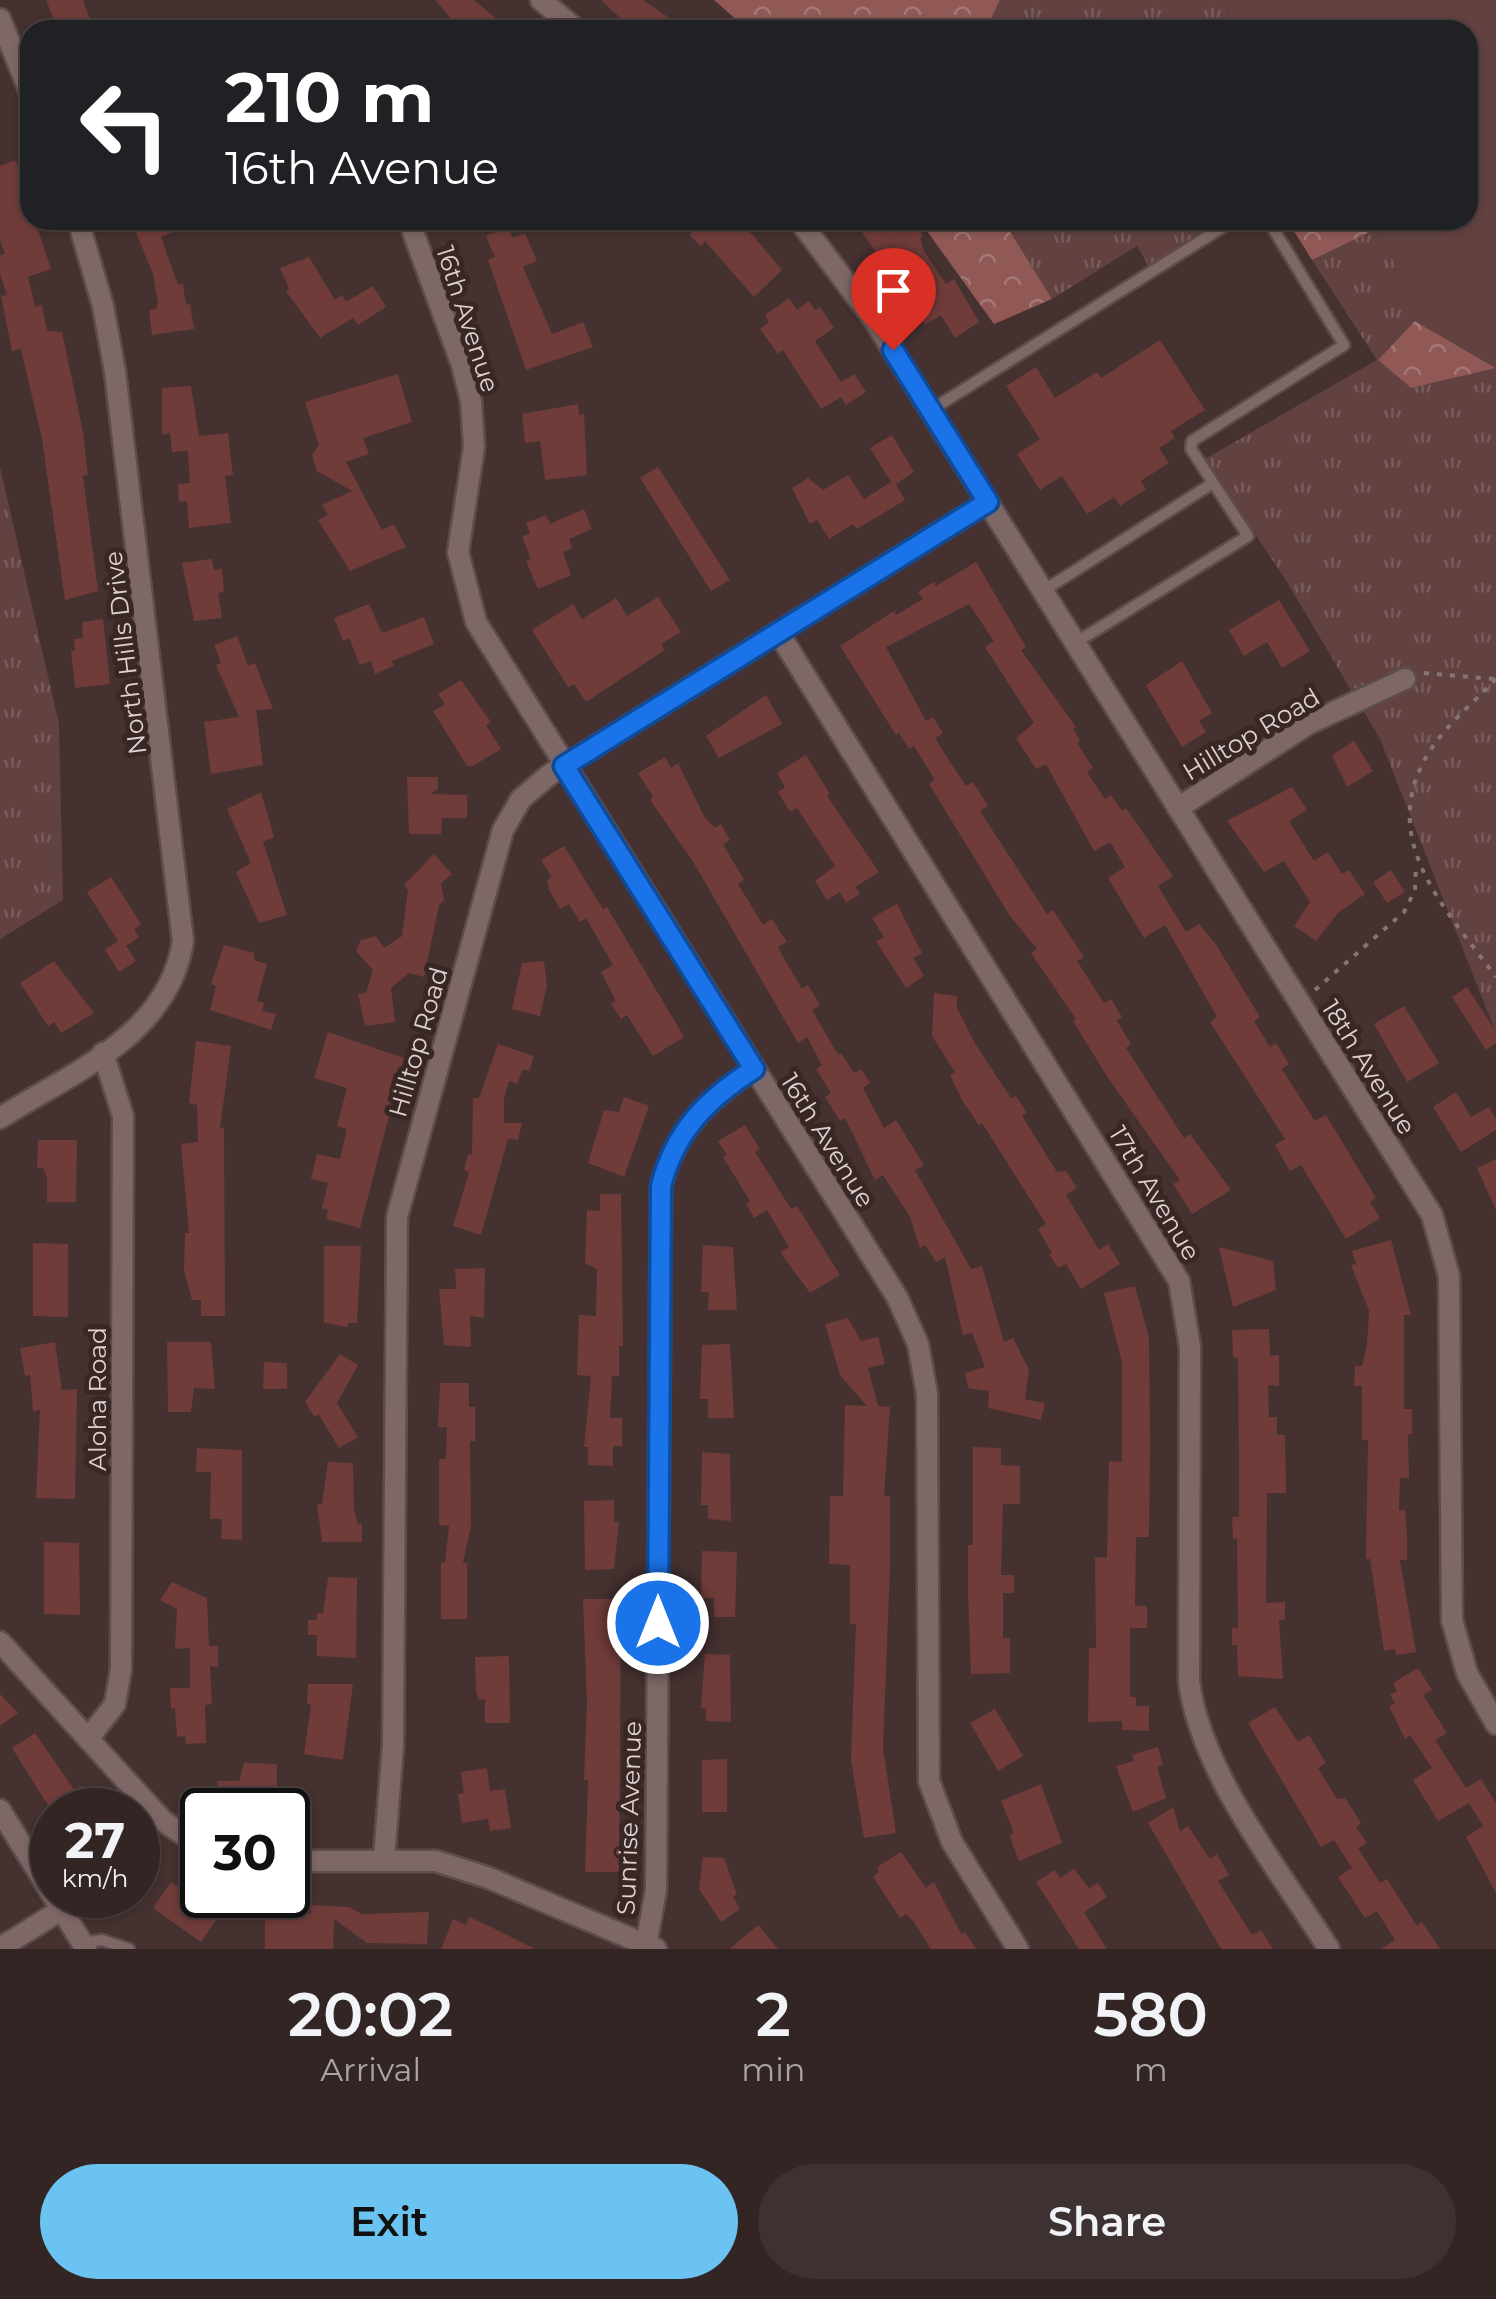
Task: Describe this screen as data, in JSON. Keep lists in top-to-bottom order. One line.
{"streets":{"street":["16th Avenue","North Hills Drive","Hilltop Road","18th Avenue","17th Avenue","Aloha Road","Sunrise Avenue"]},"crossings":[["16th Avenue","Hilltop Road"],["16th Avenue","Sunrise Avenue"],["North Hills Drive","Aloha Road"],["Hilltop Road","18th Avenue"],["Hilltop Road","17th Avenue"]],"page":{"turn":["210 m","16th Avenue"],"speed":"27 km/h","limit":"30","eta":["20:02","Arrival","2","min","580","m"],"buttons":["Exit","Share"]}}
